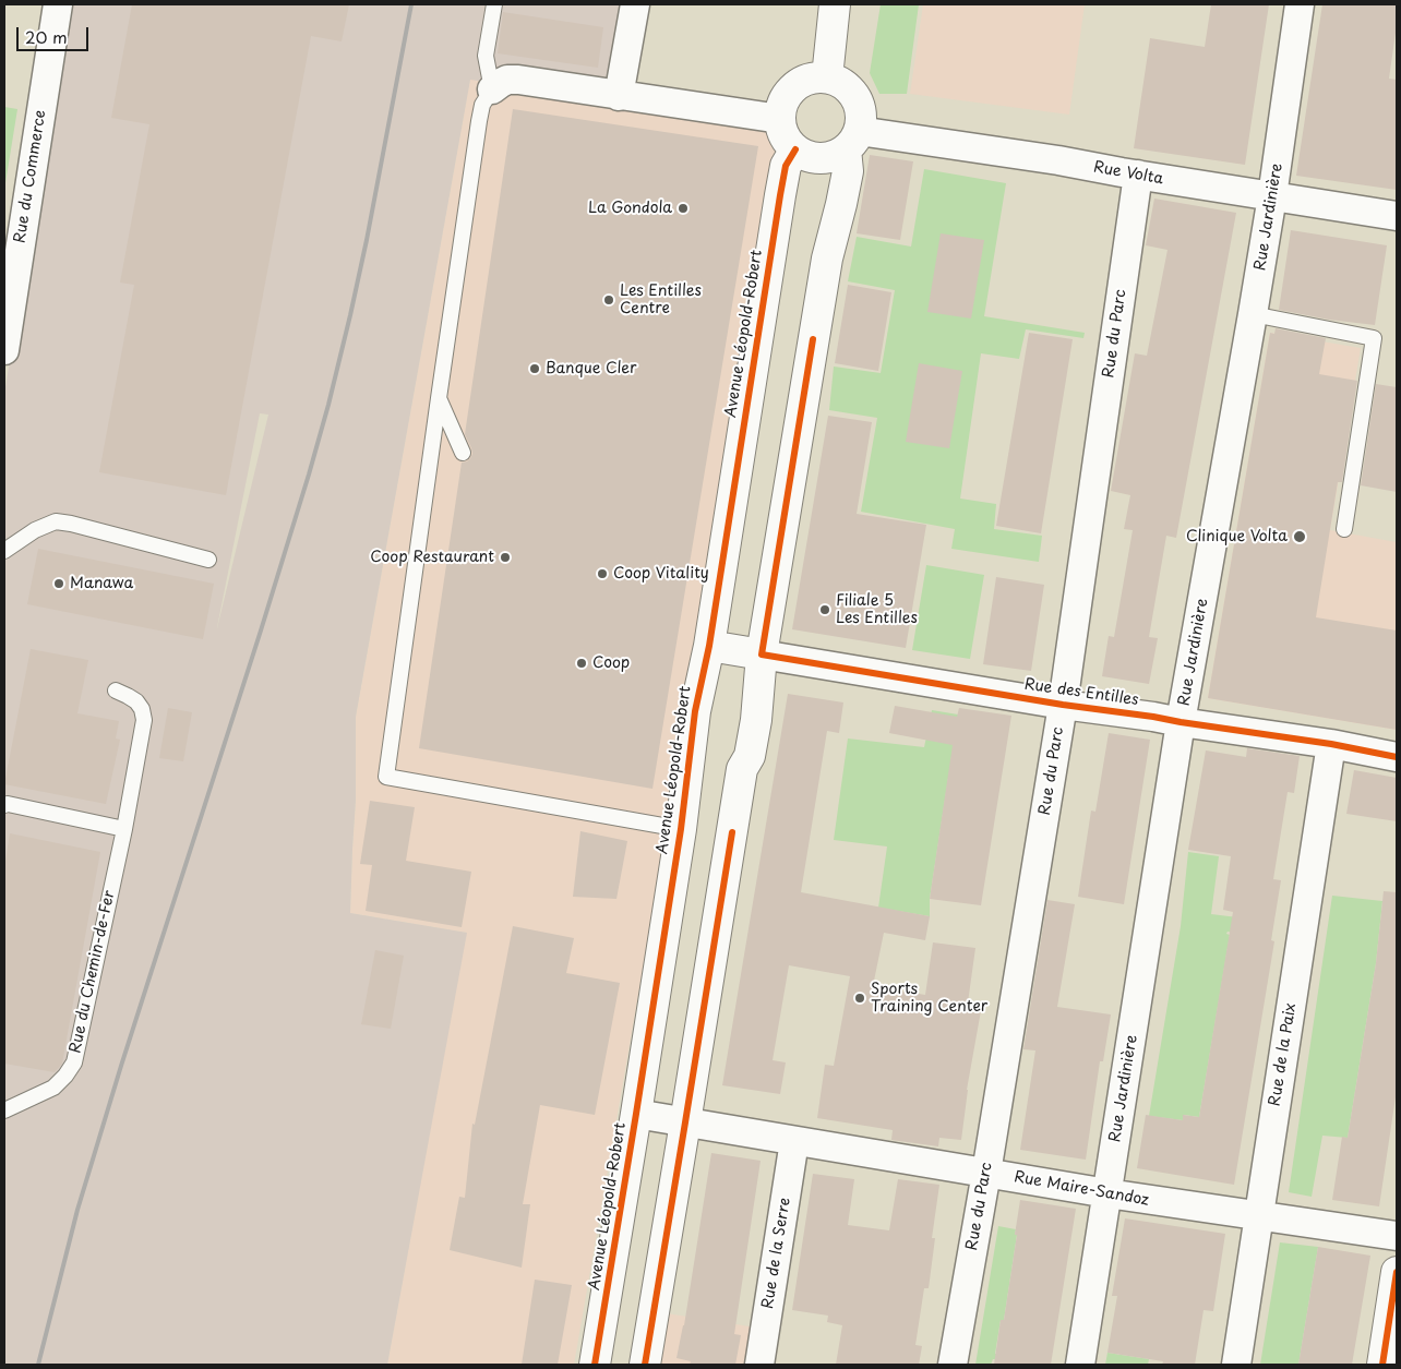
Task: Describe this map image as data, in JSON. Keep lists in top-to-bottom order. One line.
{"streets":{"main road":["Avenue Léopold-Robert"],"street":["Rue Volta","Rue du Commerce","Rue Jardinière","Rue du Parc","Rue des Entilles","Rue de la Paix","Rue Maire-Sandoz","Rue de la Serre"],"lane":["Rue du Chemin-de-Fer"]},"crossings":[["Rue Volta","Rue Jardinière"],["Rue Volta","Avenue Léopold-Robert"],["Rue Volta","Rue du Parc"],["Rue Jardinière","Rue des Entilles"],["Rue Jardinière","Rue Maire-Sandoz"],["Avenue Léopold-Robert","Rue Maire-Sandoz"],["Rue du Parc","Rue des Entilles"],["Rue du Parc","Rue Maire-Sandoz"],["Rue des Entilles","Rue de la Paix"],["Rue de la Paix","Rue Maire-Sandoz"],["Rue Maire-Sandoz","Rue de la Serre"]],"places":["La Gondola","Les Entilles Centre","Banque Cler","Clinique Volta","Coop Restaurant","Coop Vitality","Manawa","Filiale 5 Les Entilles","Coop","Sports Training Center"],"scale_bar":"20 m"}
